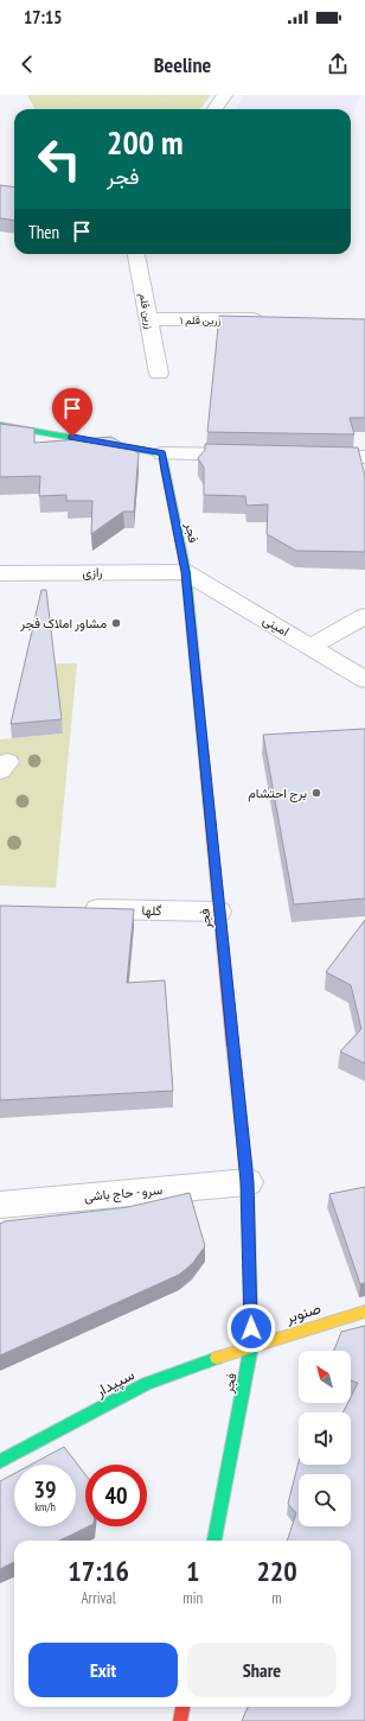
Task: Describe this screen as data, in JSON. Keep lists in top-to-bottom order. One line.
{"streets":{"street":["زرین قلم","زرین قلم ۱","فجر","رازی","امینی","گلها","سرو - حاج باشی","صنوبر","سپیدار"]},"crossings":[["زرین قلم","زرین قلم ۱"],["فجر","رازی"],["فجر","امینی"],["فجر","گلها"],["فجر","سرو - حاج باشی"],["فجر","صنوبر"],["فجر","سپیدار"],["رازی","امینی"],["صنوبر","سپیدار"]],"places":["مشاور املاک فجر","برج احتشام"],"north":"top left","page":{"status":"17:15","header":"Beeline","turn":["200 m","فجر"],"then":"Then","speed":"39 km/h","limit":"40","eta":["17:16","Arrival","1","min","220","m"],"buttons":["Exit","Share"]}}
